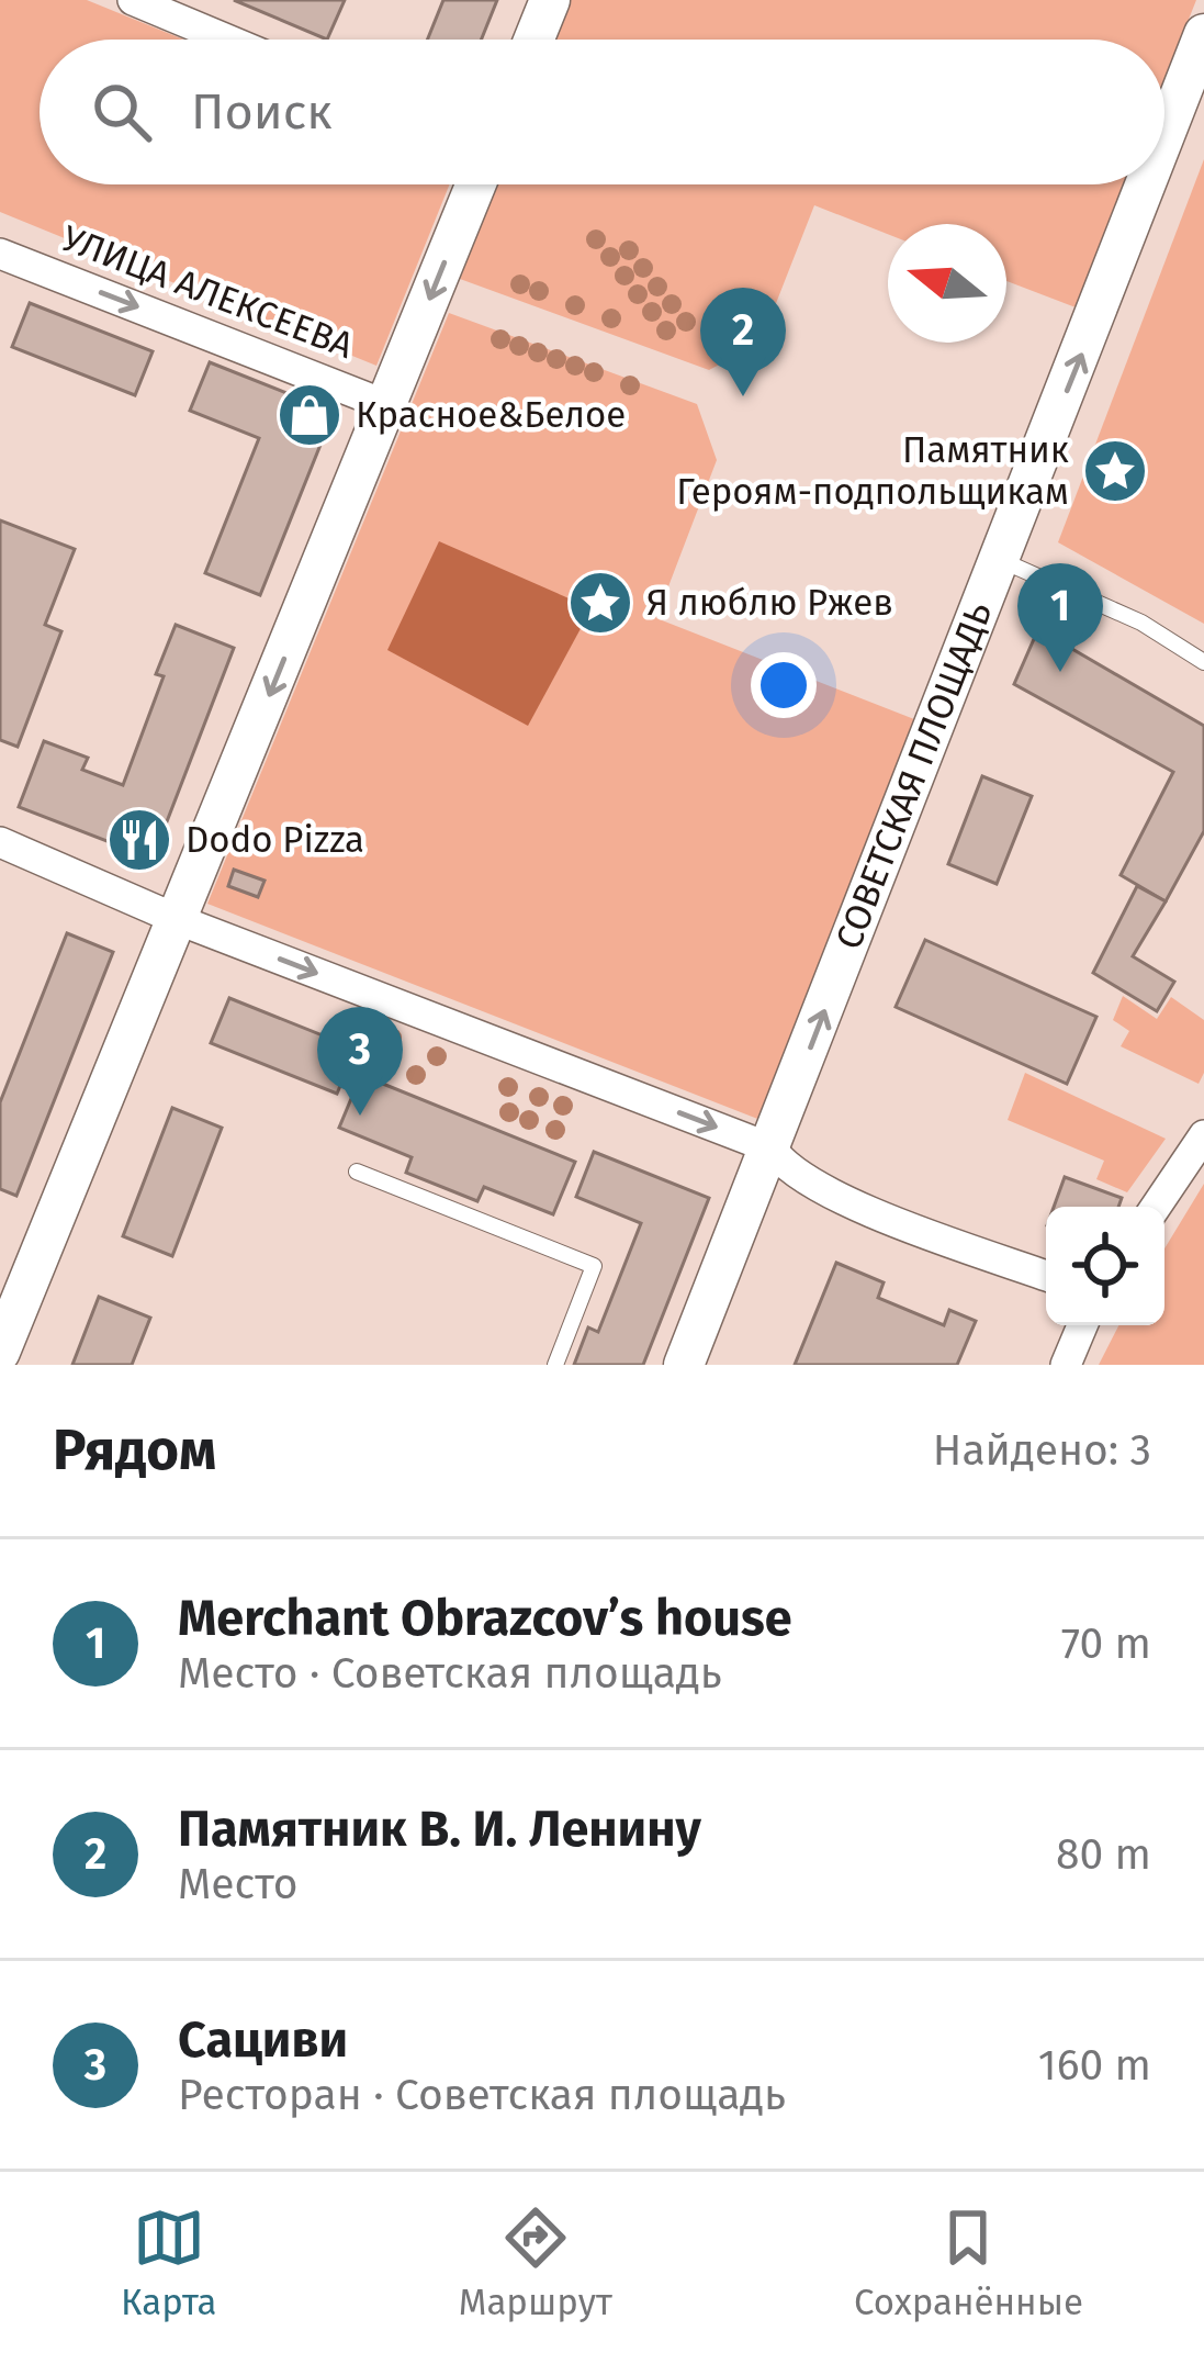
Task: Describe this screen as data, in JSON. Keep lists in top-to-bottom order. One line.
{"streets":{"street":["УЛИЦА АЛЕКСЕЕВА","СОВЕТСКАЯ ПЛОЩАДЬ"]},"one_way":["УЛИЦА АЛЕКСЕЕВА","СОВЕТСКАЯ ПЛОЩАДЬ"],"places":{"shop":["Красное&Белое"],"place":["Памятник Героям-подпольщикам","Я люблю Ржев"],"restaurant":["Dodo Pizza"]},"north":"left","page":{"search":"Поиск","pins":["2","1","3"],"heading":["Рядом","Найдено: 3"],"list":[{"mark":"1","name":"Merchant Obrazcov’s house","note":"Место · Советская площадь","value":"70 m"},{"mark":"2","name":"Памятник В. И. Ленину","note":"Место","value":"80 m"},{"mark":"3","name":"Сациви","note":"Ресторан · Советская площадь","value":"160 m"}],"nav":["Карта","Маршрут","Сохранённые"]}}
